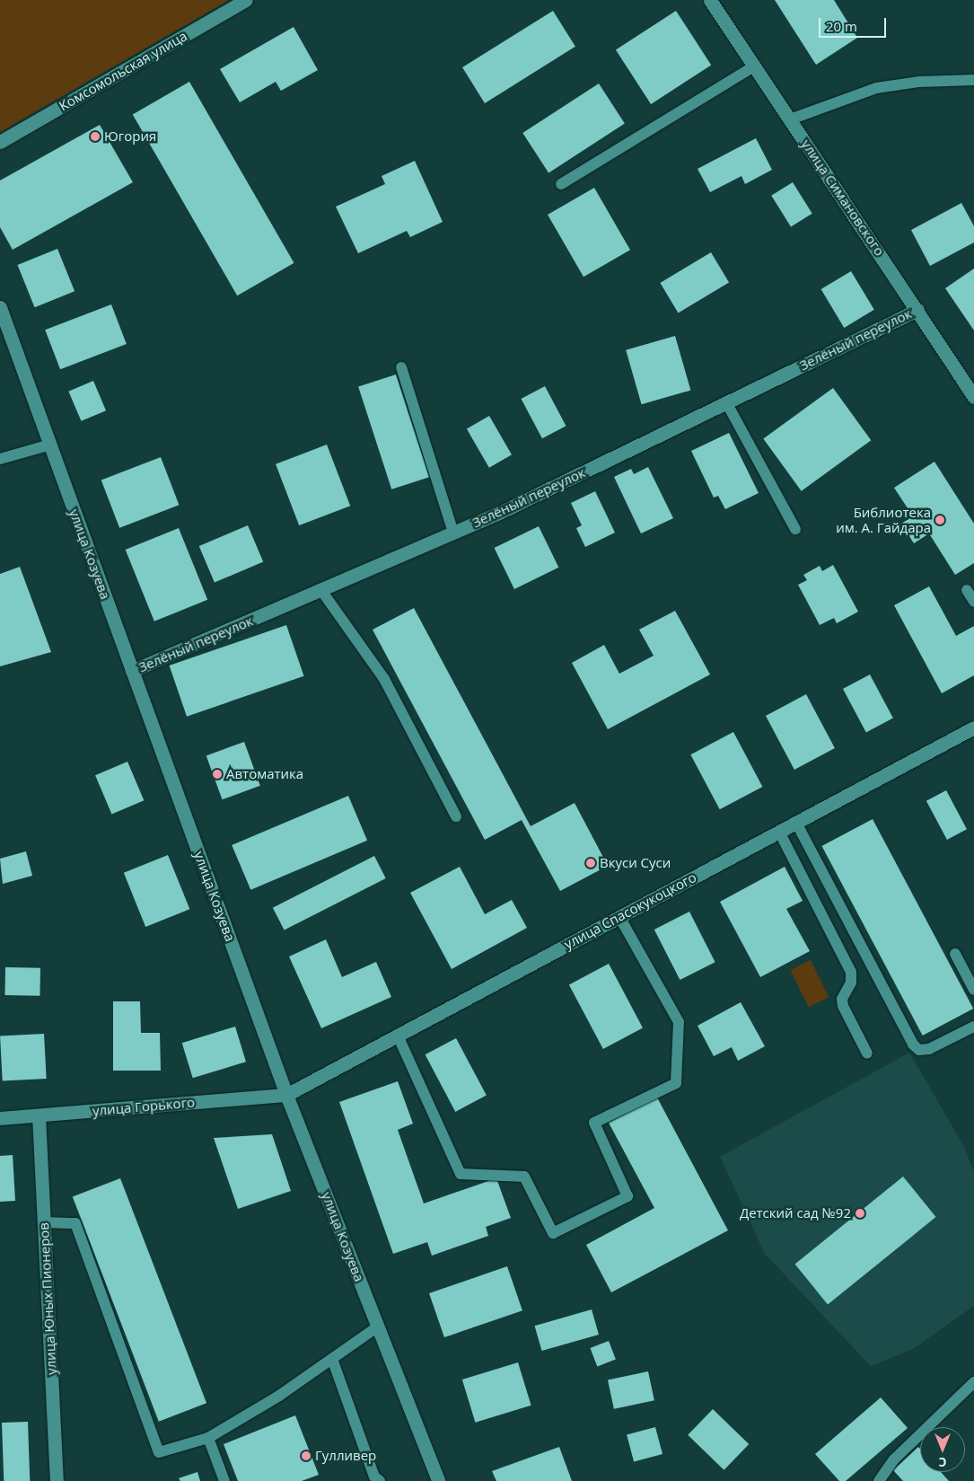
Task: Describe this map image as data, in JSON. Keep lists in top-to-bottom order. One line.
{"streets":{"street":["Комсомольская улица","улица Симановского","Зелёный переулок","улица Козуева","улица Спасокукоцкого","улица Горького","улица Юных Пионеров"]},"crossings":[["улица Симановского","Зелёный переулок"],["Зелёный переулок","улица Козуева"],["улица Козуева","улица Спасокукоцкого"],["улица Козуева","улица Горького"],["улица Спасокукоцкого","улица Горького"],["улица Горького","улица Юных Пионеров"]],"places":["Югория","Библиотека им. А. Гайдара","Автоматика","Вкуси Суси","Детский сад №92","Гулливер"],"scale_bar":"20 m","north":"bottom"}
